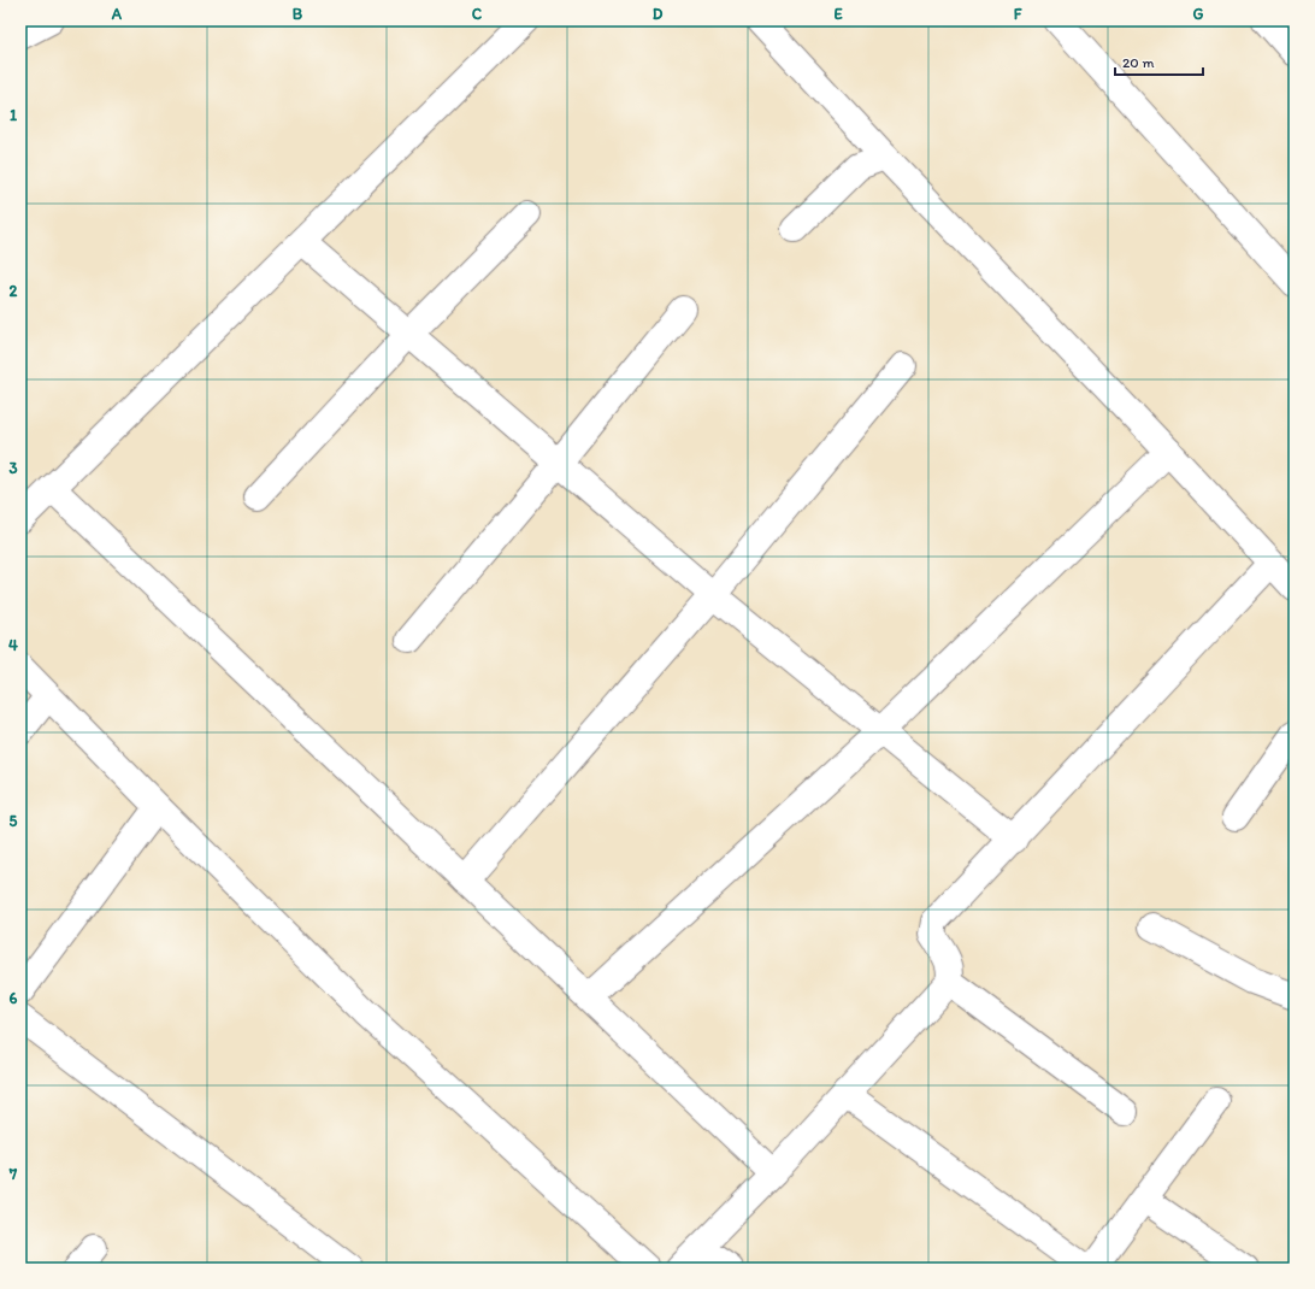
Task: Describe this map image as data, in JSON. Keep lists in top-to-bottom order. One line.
{"scale_bar":"20 m","grid":{"columns":["A","B","C","D","E","F","G"],"rows":["1","2","3","4","5","6","7"]}}
